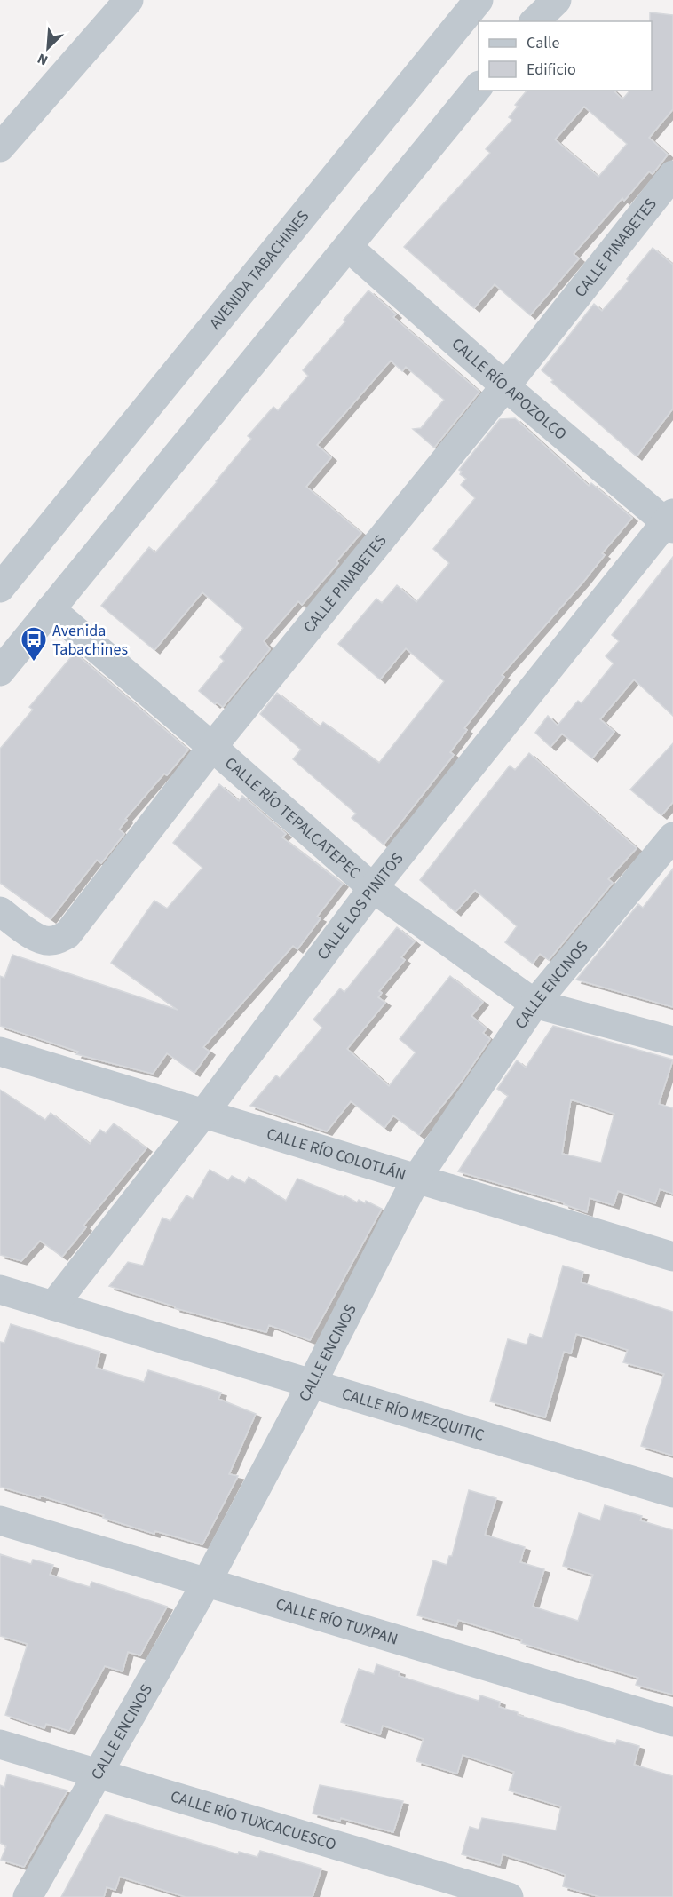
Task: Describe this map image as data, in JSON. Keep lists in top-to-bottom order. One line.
{"streets":{"street":["CALLE PINABETES","AVENIDA TABACHINES","CALLE RÍO APOZOLCO","CALLE RÍO TEPALCATEPEC","CALLE LOS PINITOS","CALLE ENCINOS","CALLE RÍO COLOTLÁN","CALLE RÍO MEZQUITIC","CALLE RÍO TUXPAN","CALLE RÍO TUXCACUESCO"]},"crossings":[["CALLE PINABETES","CALLE RÍO APOZOLCO"],["CALLE PINABETES","CALLE RÍO TEPALCATEPEC"],["CALLE RÍO APOZOLCO","CALLE LOS PINITOS"],["CALLE RÍO TEPALCATEPEC","CALLE LOS PINITOS"],["CALLE RÍO TEPALCATEPEC","CALLE ENCINOS"],["CALLE LOS PINITOS","CALLE RÍO COLOTLÁN"],["CALLE LOS PINITOS","CALLE RÍO MEZQUITIC"],["CALLE ENCINOS","CALLE RÍO COLOTLÁN"],["CALLE ENCINOS","CALLE RÍO MEZQUITIC"],["CALLE ENCINOS","CALLE RÍO TUXPAN"],["CALLE ENCINOS","CALLE RÍO TUXCACUESCO"]],"places":{"bus stop":["Avenida Tabachines"]},"legend":["Calle","Edificio"],"north":"bottom left"}
